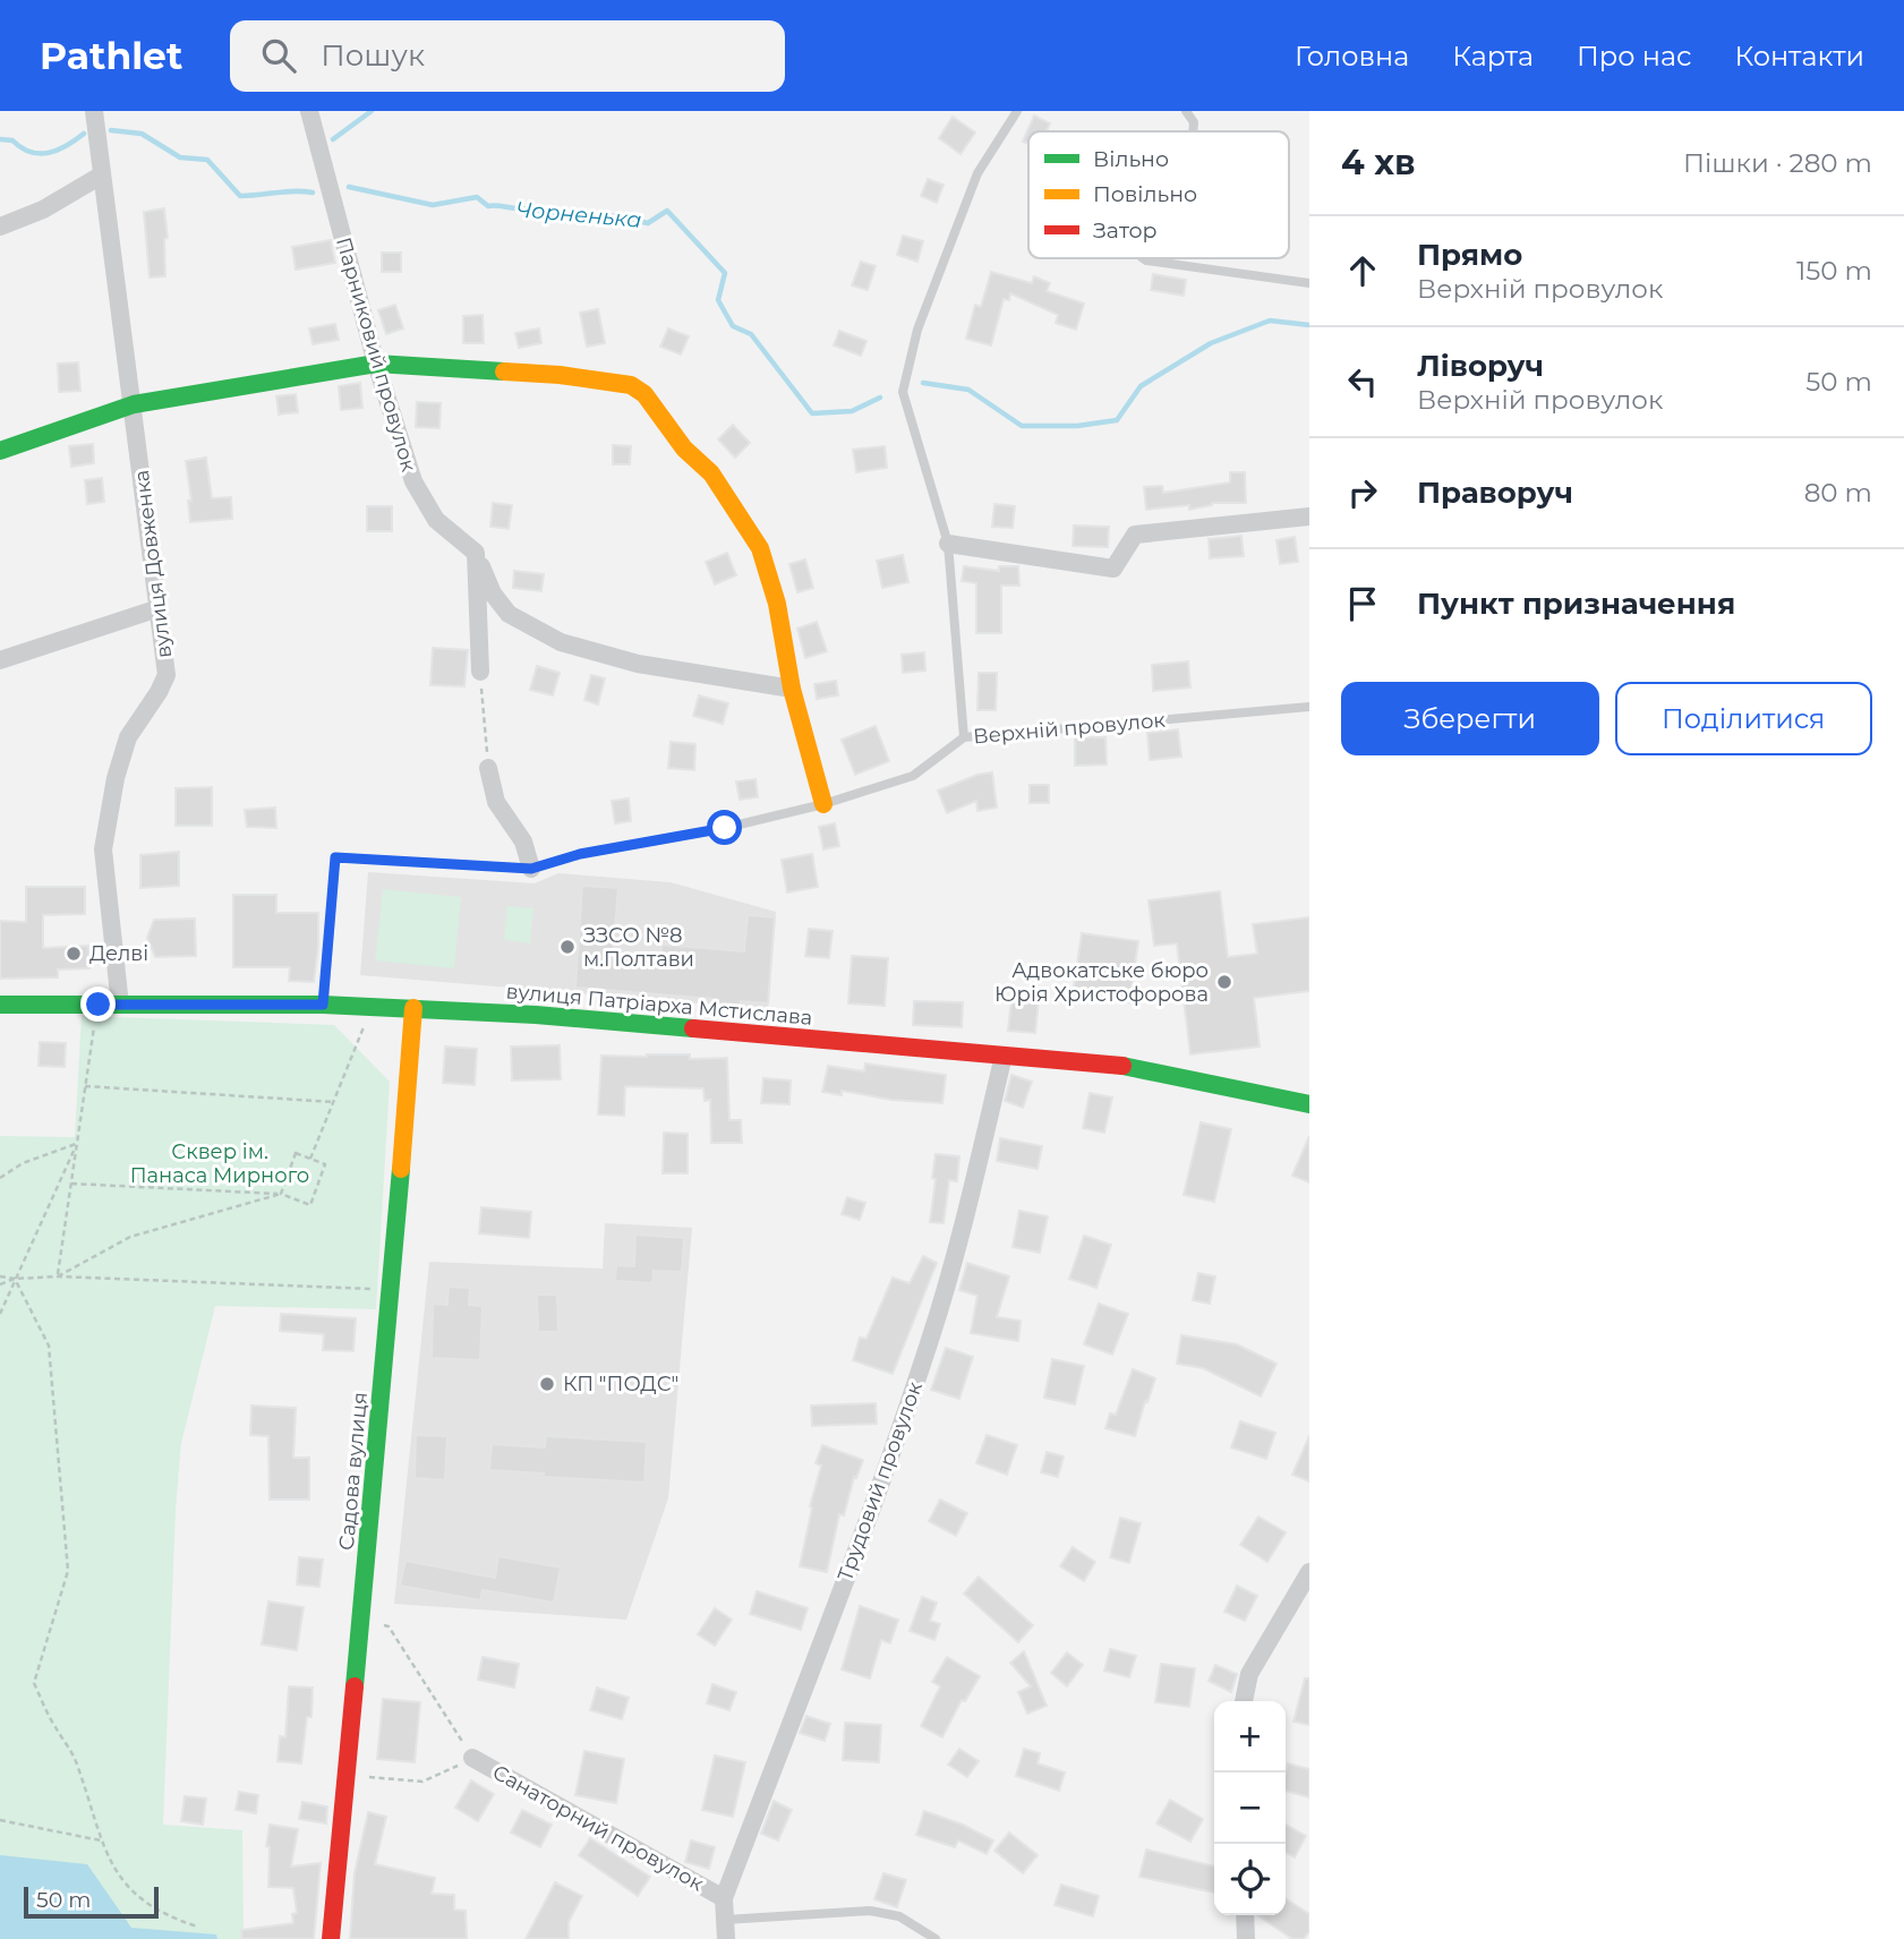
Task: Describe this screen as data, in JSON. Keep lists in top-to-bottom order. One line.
{"streets":{"street":["Парниковий провулок","вулиця Довженка","вулиця Патріарха Мстислава","Садова вулиця","Трудовий провулок","Санаторний провулок"],"lane":["Верхній провулок"]},"crossings":[["вулиця Довженка","вулиця Патріарха Мстислава"],["Верхній провулок","вулиця Патріарха Мстислава"],["вулиця Патріарха Мстислава","Садова вулиця"],["вулиця Патріарха Мстислава","Трудовий провулок"],["Трудовий провулок","Санаторний провулок"]],"water":["Чорненька"],"parks":["Сквер ім. Панаса Мирного"],"places":["ЗЗСО №8 м.Полтави","Делві","Адвокатське бюро Юрія Христофорова","КП \"ПОДС\""],"legend":["Вільно","Повільно","Затор"],"scale_bar":"50 m","page":{"header":"Pathlet","search":"Пошук","nav":["Головна","Карта","Про нас","Контакти"],"heading":["4 хв","Пішки · 280 m"],"list":[["Прямо","Верхній провулок","150 m"],["Ліворуч","Верхній провулок","50 m"],["Праворуч","80 m"],"Пункт призначення"],"buttons":["Зберегти","Поділитися"],"map_buttons":["+","−"],"scale":"50 m"}}
